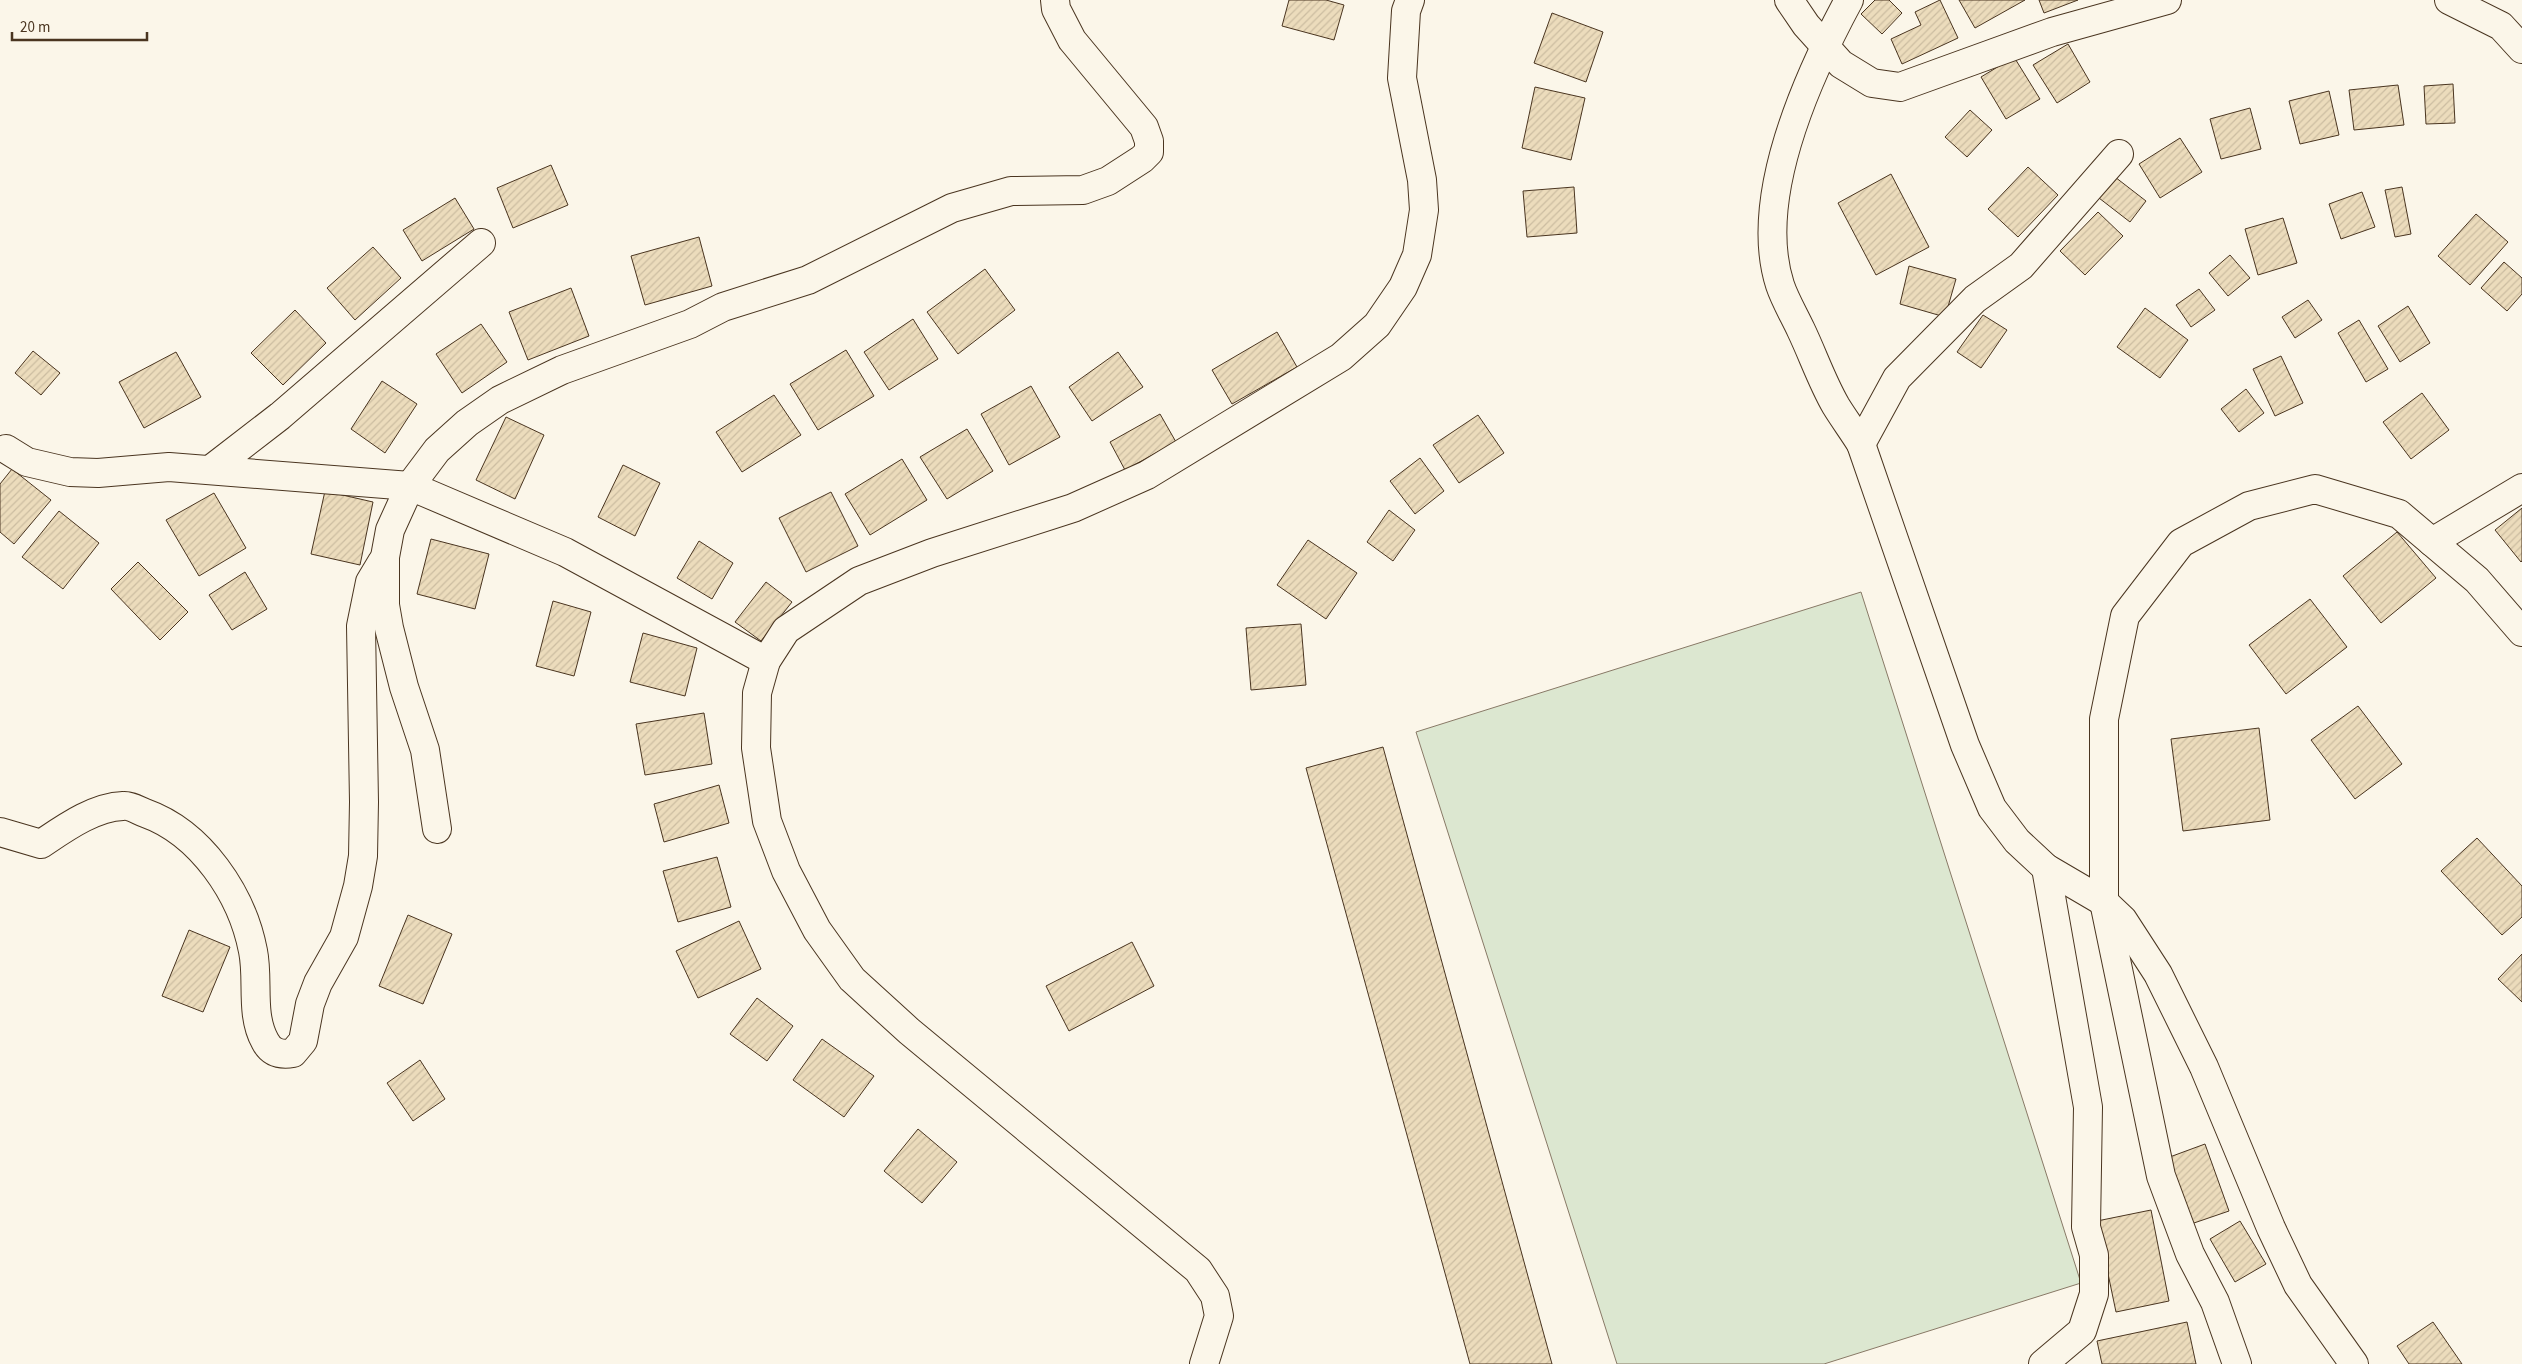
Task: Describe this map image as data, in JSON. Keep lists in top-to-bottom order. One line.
{"scale_bar":"20 m"}
